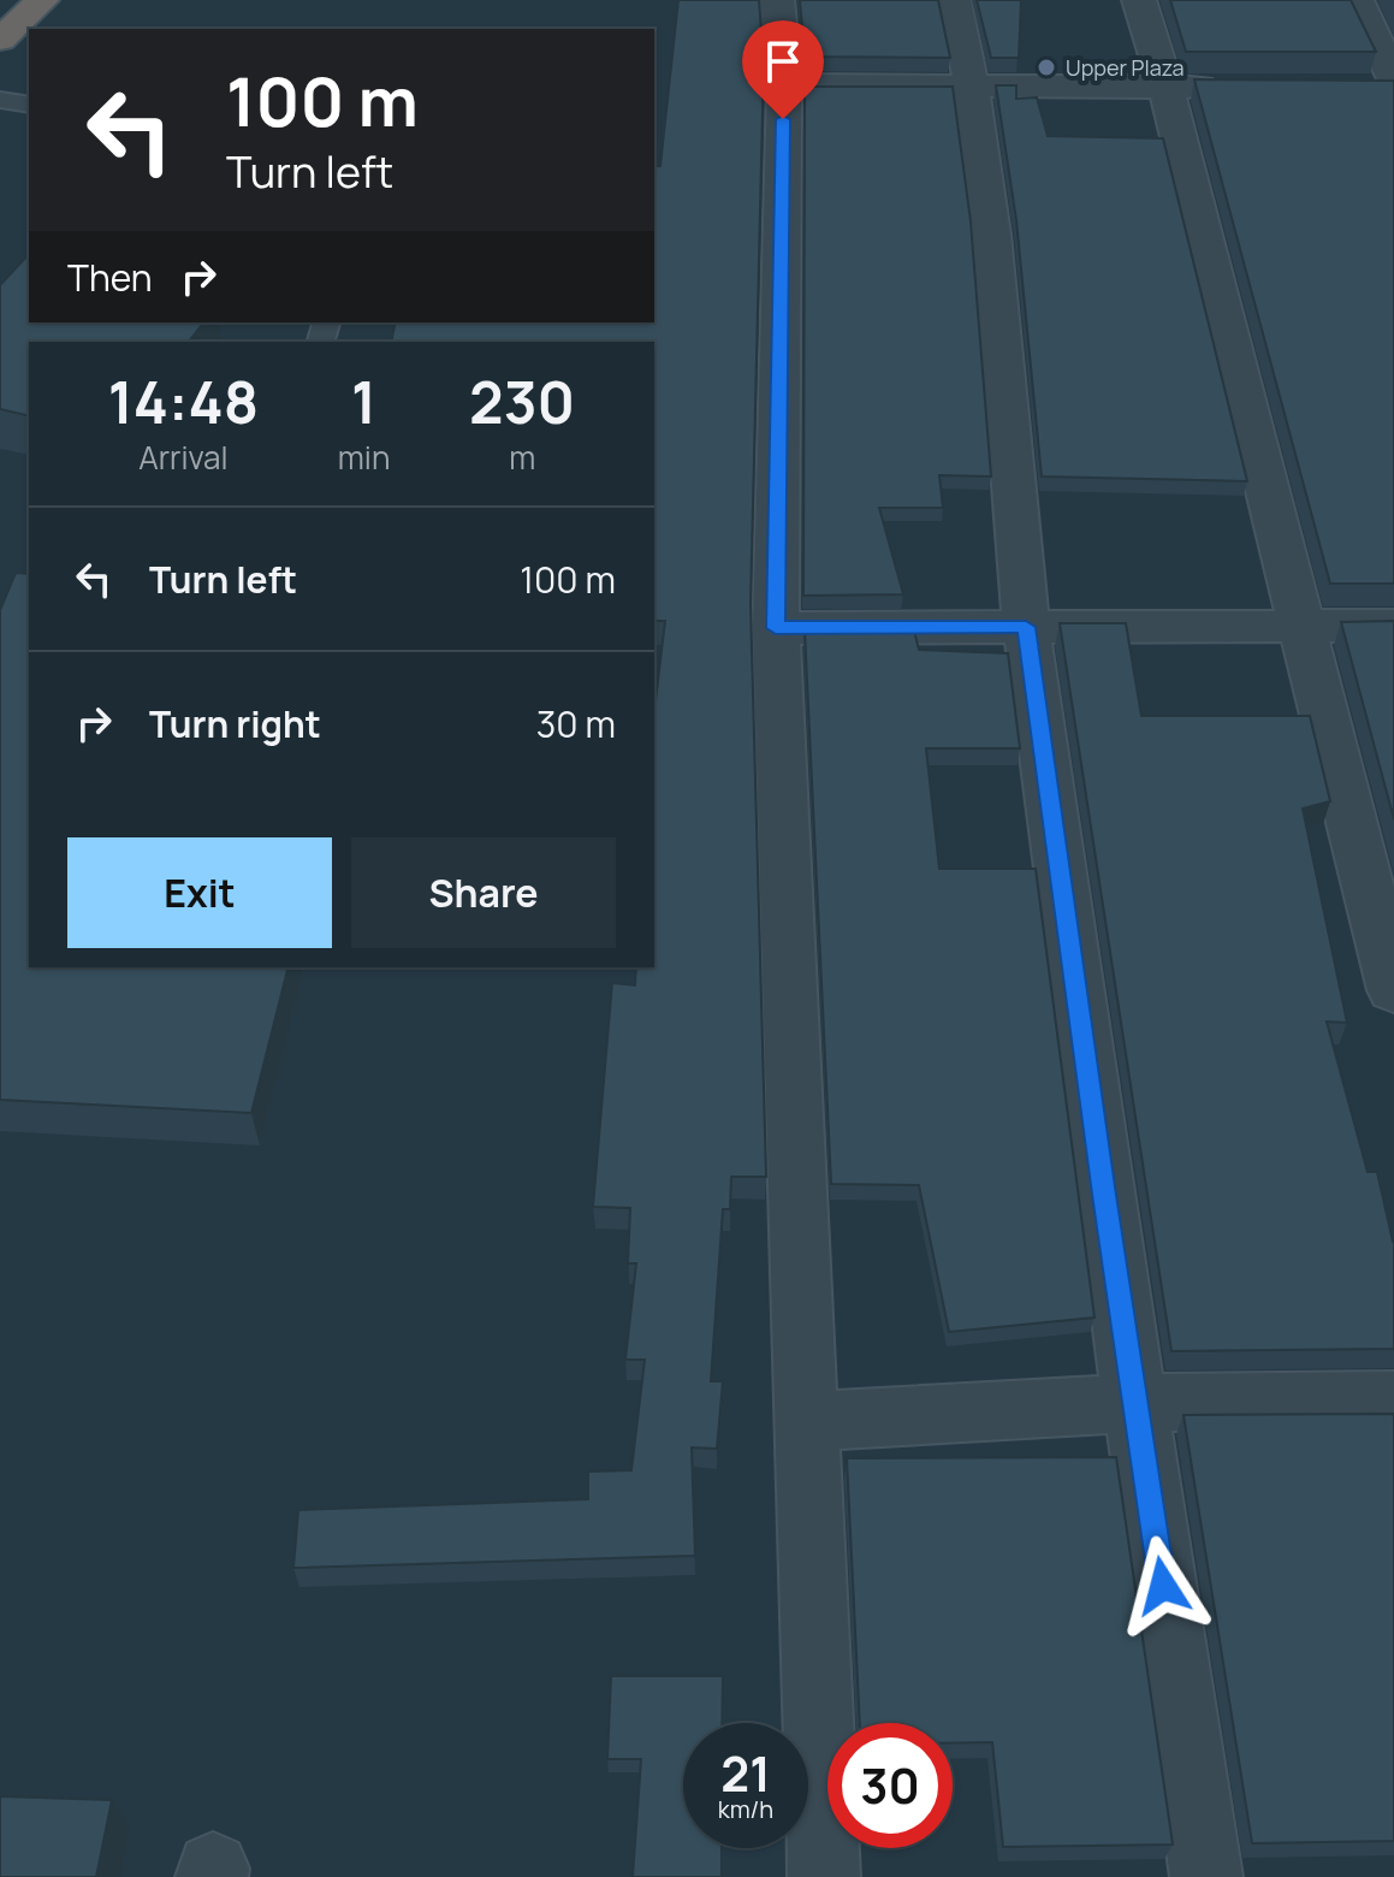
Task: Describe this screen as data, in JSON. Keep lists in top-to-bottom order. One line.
{"places":["Upper Plaza"],"page":{"turn":["100 m","Turn left"],"then":"Then","eta":["14:48","Arrival","1","min","230","m"],"list":[{"name":"Turn left","value":"100 m"},{"name":"Turn right","value":"30 m"}],"buttons":["Exit","Share"],"speed":"21 km/h","limit":"30"}}
